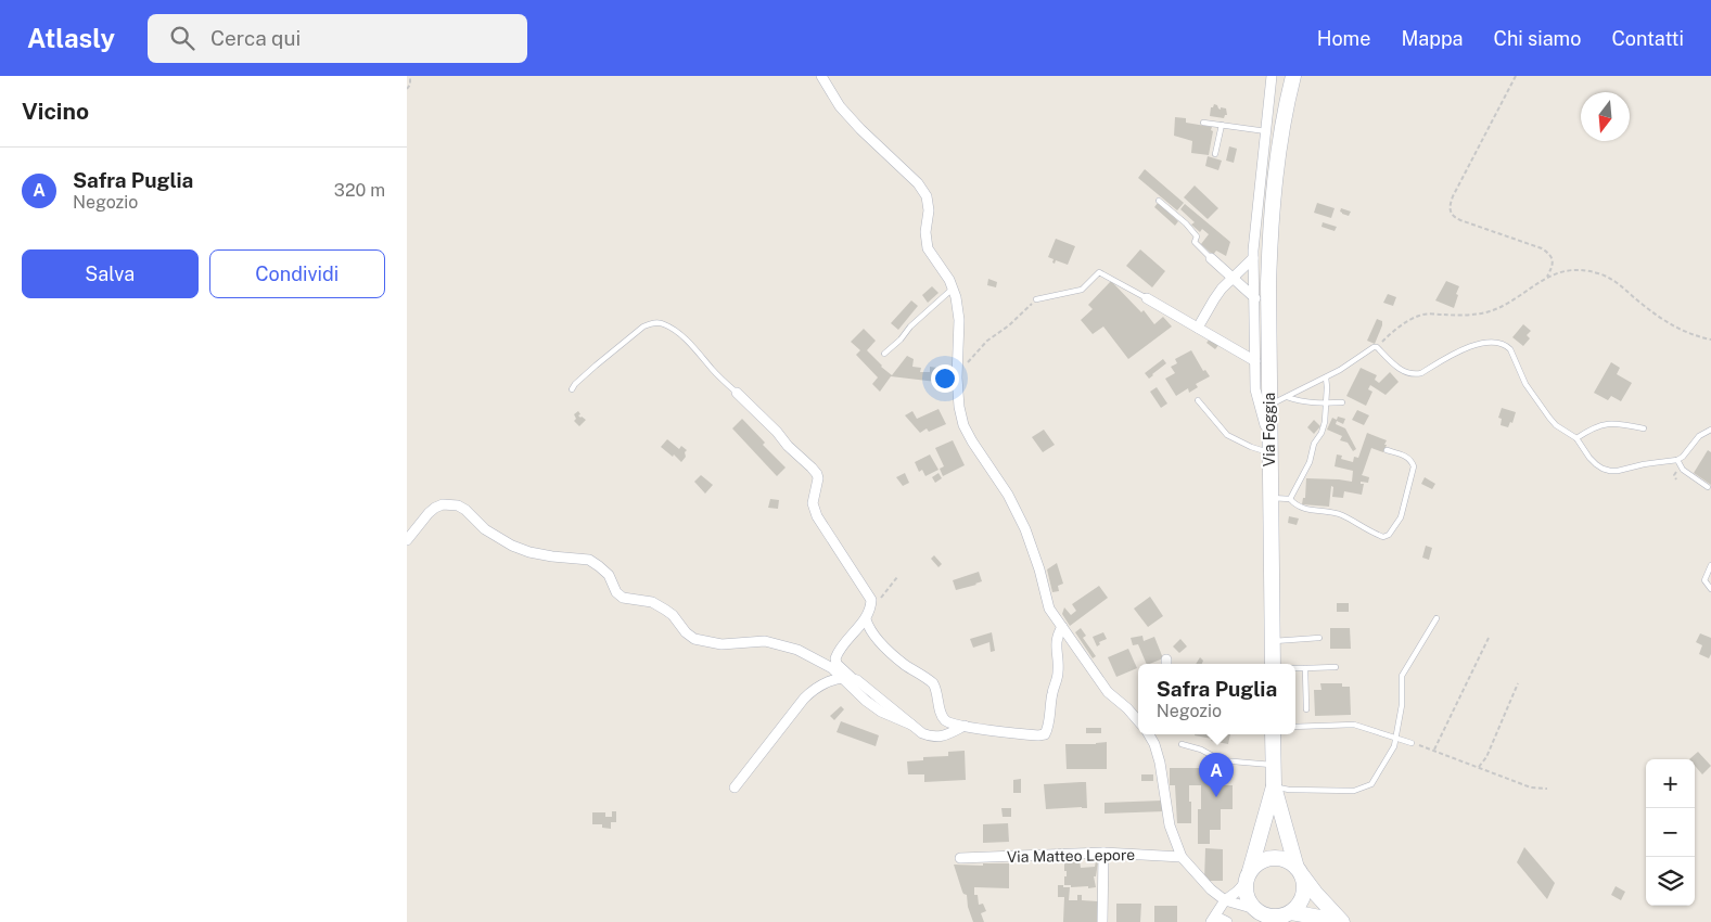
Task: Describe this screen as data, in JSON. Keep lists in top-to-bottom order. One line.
{"streets":{"main road":["Via Foggia"],"street":["Via Matteo Lepore"]},"north":"bottom","page":{"header":"Atlasly","search":"Cerca qui","nav":["Home","Mappa","Chi siamo","Contatti"],"heading":"Vicino","list":[{"mark":"A","name":"Safra Puglia","note":"Negozio","value":"320 m"}],"buttons":["Salva","Condividi"],"popup":["Safra Puglia","Negozio"],"pins":"A","map_buttons":["+","−"]}}
